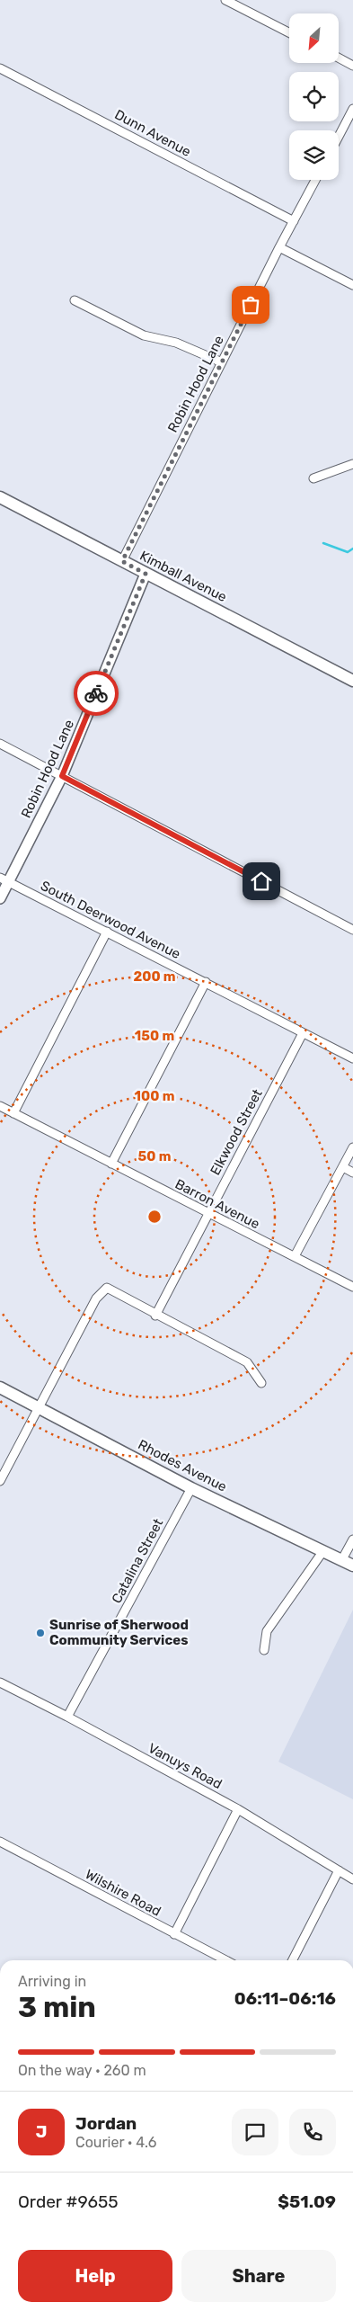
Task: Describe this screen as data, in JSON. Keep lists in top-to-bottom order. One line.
{"streets":{"main road":["Kimball Avenue","Rhodes Avenue"],"street":["Dunn Avenue","Robin Hood Lane","South Deerwood Avenue","Elkwood Street","Barron Avenue","Catalina Street","Vanuys Road","Wilshire Road"]},"crossings":[["Dunn Avenue","Robin Hood Lane"],["Robin Hood Lane","Kimball Avenue"],["Robin Hood Lane","South Deerwood Avenue"],["South Deerwood Avenue","Elkwood Street"],["Elkwood Street","Barron Avenue"],["Rhodes Avenue","Catalina Street"],["Catalina Street","Vanuys Road"]],"places":["Sunrise of Sherwood Community Services"],"north":"bottom left","page":{"heading":["3 min","Arriving in","06:11–06:16"],"panel":["Jordan","Courier · 4.6","Order #9655","$51.09"],"bar":"On the way · 260 m","round":"J","buttons":["Help","Share"]},"rings":["200 m","150 m","100 m","50 m"]}
